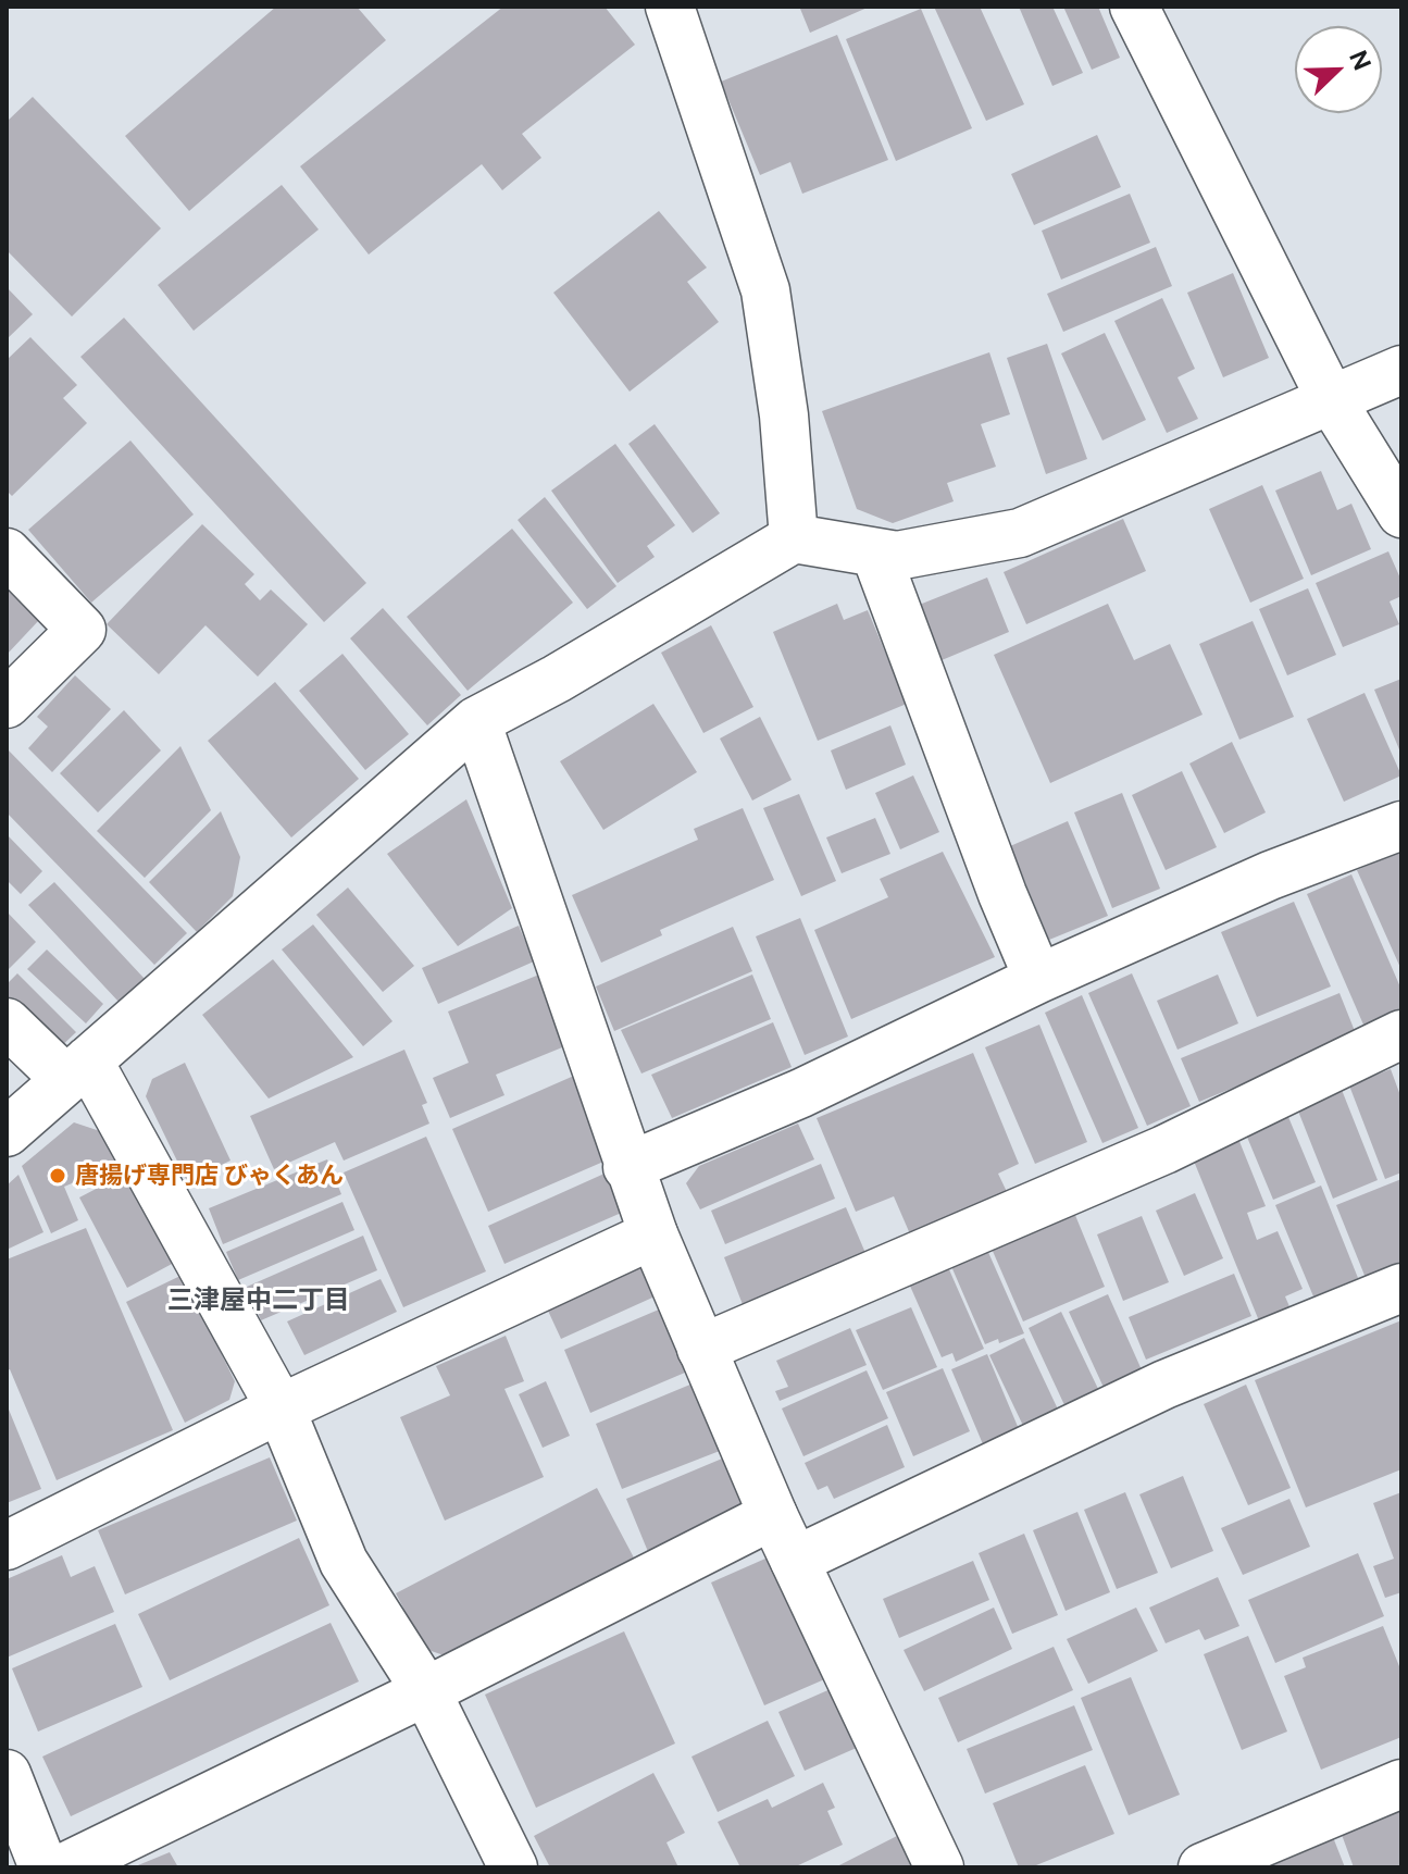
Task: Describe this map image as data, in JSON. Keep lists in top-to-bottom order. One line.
{"districts":["三津屋中二丁目"],"places":["唐揚げ専門店 びゃくあん"],"north":"top right"}
